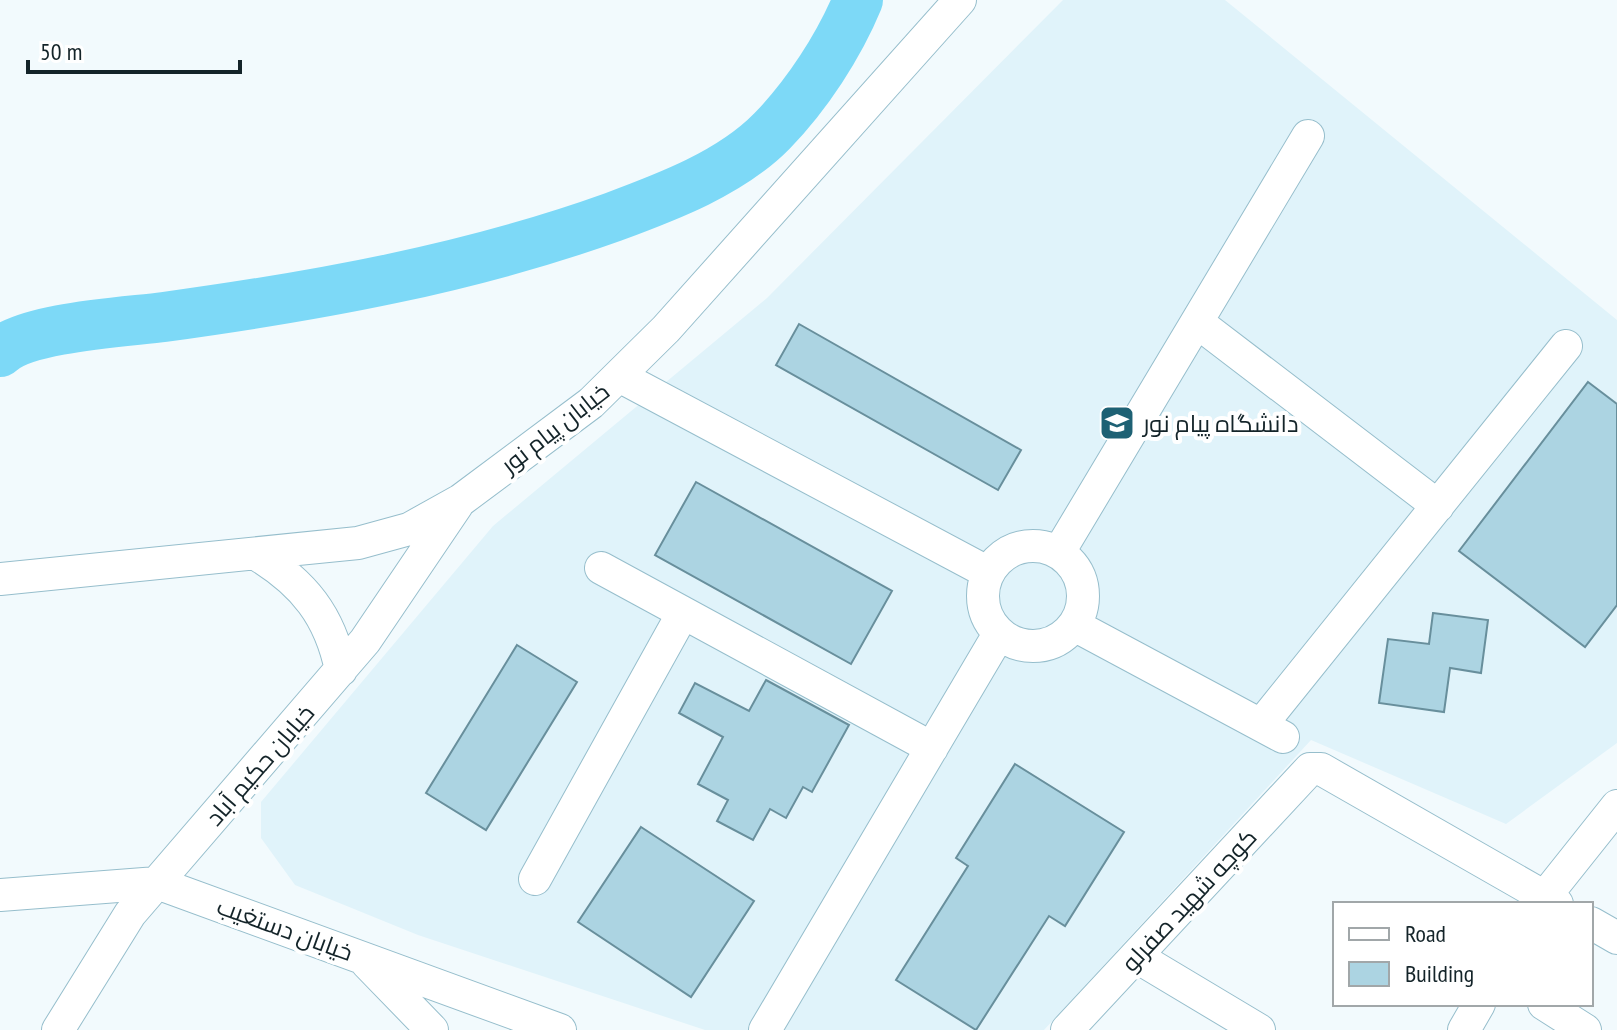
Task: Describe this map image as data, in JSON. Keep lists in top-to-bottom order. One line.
{"streets":{"street":["خیابان پیام نور","خیابان حکیم آباد","کوچه شهید صفرلو","خیابان دستغیب"]},"crossings":[["خیابان پیام نور","خیابان حکیم آباد"],["خیابان حکیم آباد","خیابان دستغیب"]],"places":{"school or university":["دانشگاه پیام نور"]},"legend":["Road","Building"],"scale_bar":"50 m"}
